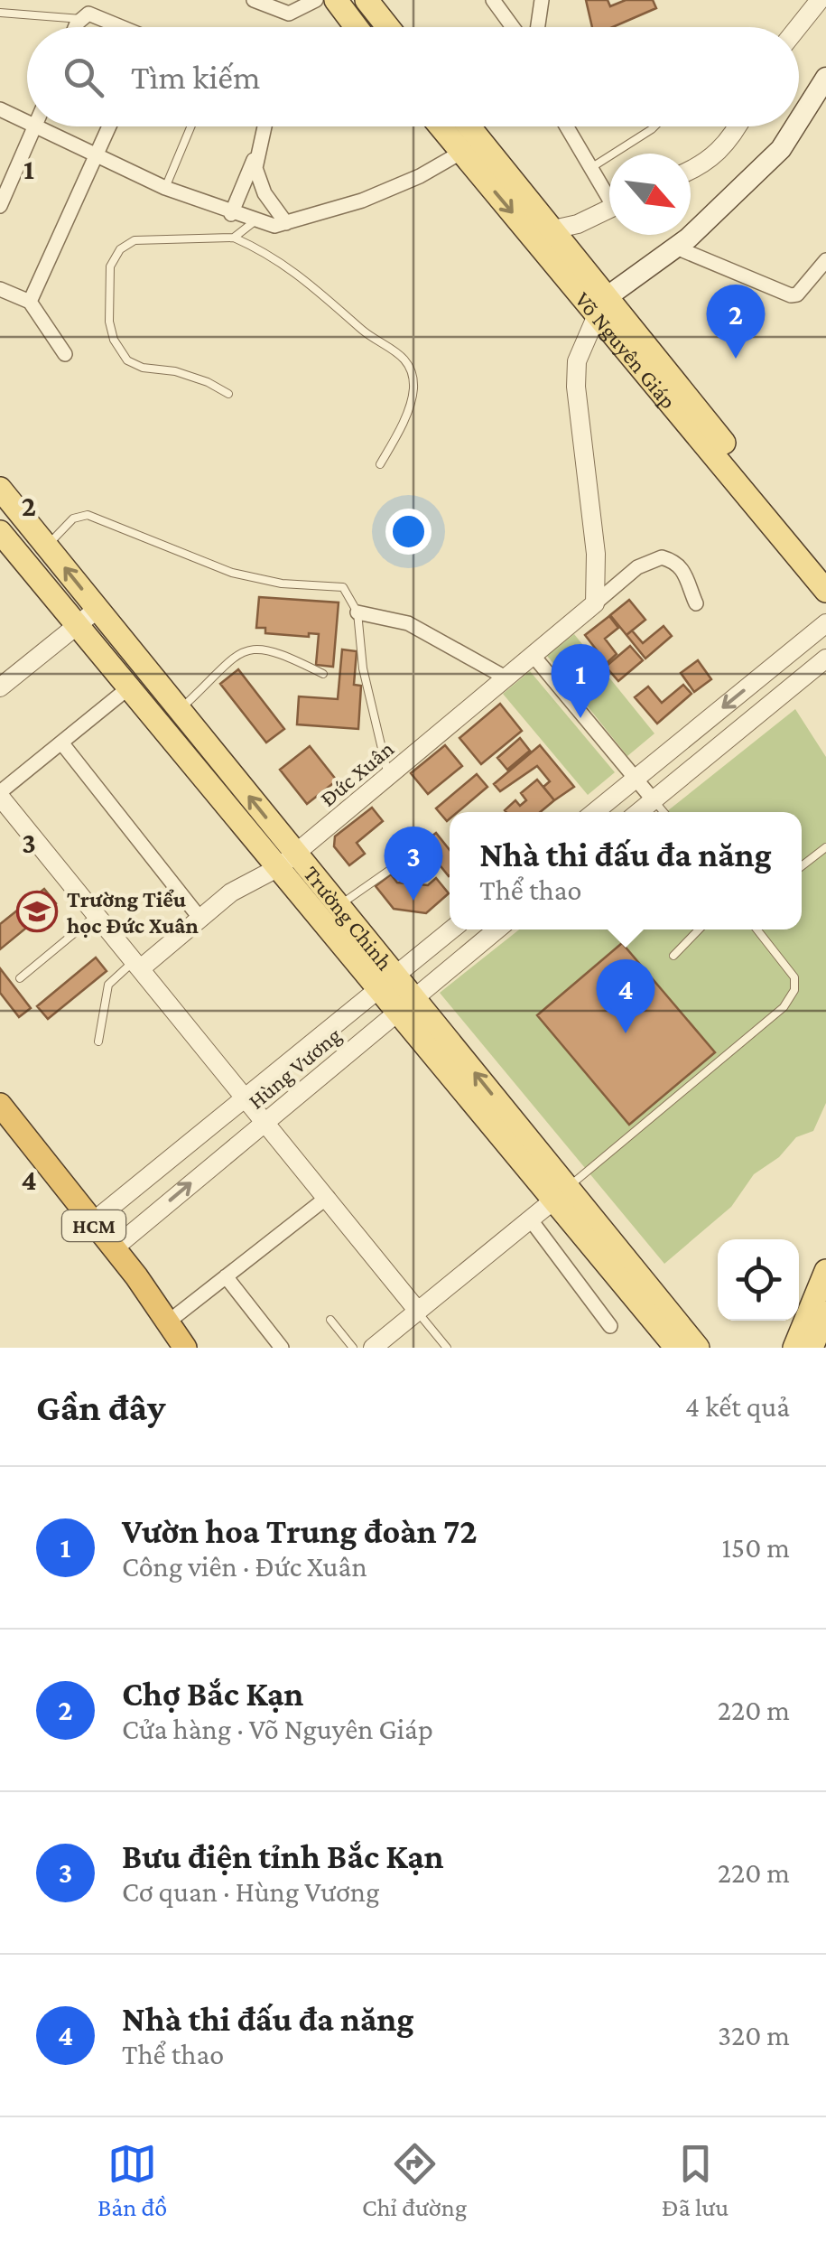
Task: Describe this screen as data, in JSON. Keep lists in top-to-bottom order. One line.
{"streets":{"highway":["HCM"],"main road":["Võ Nguyên Giáp","Trường Chinh"],"street":["Đức Xuân","Hùng Vương"]},"crossings":[["Đức Xuân","Trường Chinh"],["Trường Chinh","Hùng Vương"],["Hùng Vương","HCM"]],"places":{"school or university":["Trường Tiểu học Đức Xuân"]},"north":"bottom right","page":{"search":"Tìm kiếm","pins":["2","1","3","4"],"popup":["Nhà thi đấu đa năng","Thể thao"],"heading":["Gần đây","4 kết quả"],"list":[{"mark":"1","name":"Vườn hoa Trung đoàn 72","note":"Công viên · Đức Xuân","value":"150 m"},{"mark":"2","name":"Chợ Bắc Kạn","note":"Cửa hàng · Võ Nguyên Giáp","value":"220 m"},{"mark":"3","name":"Bưu điện tỉnh Bắc Kạn","note":"Cơ quan · Hùng Vương","value":"220 m"},{"mark":"4","name":"Nhà thi đấu đa năng","note":"Thể thao","value":"320 m"}],"nav":["Bản đồ","Chỉ đường","Đã lưu"]},"grid":{"rows":["1","2","3","4"]}}
